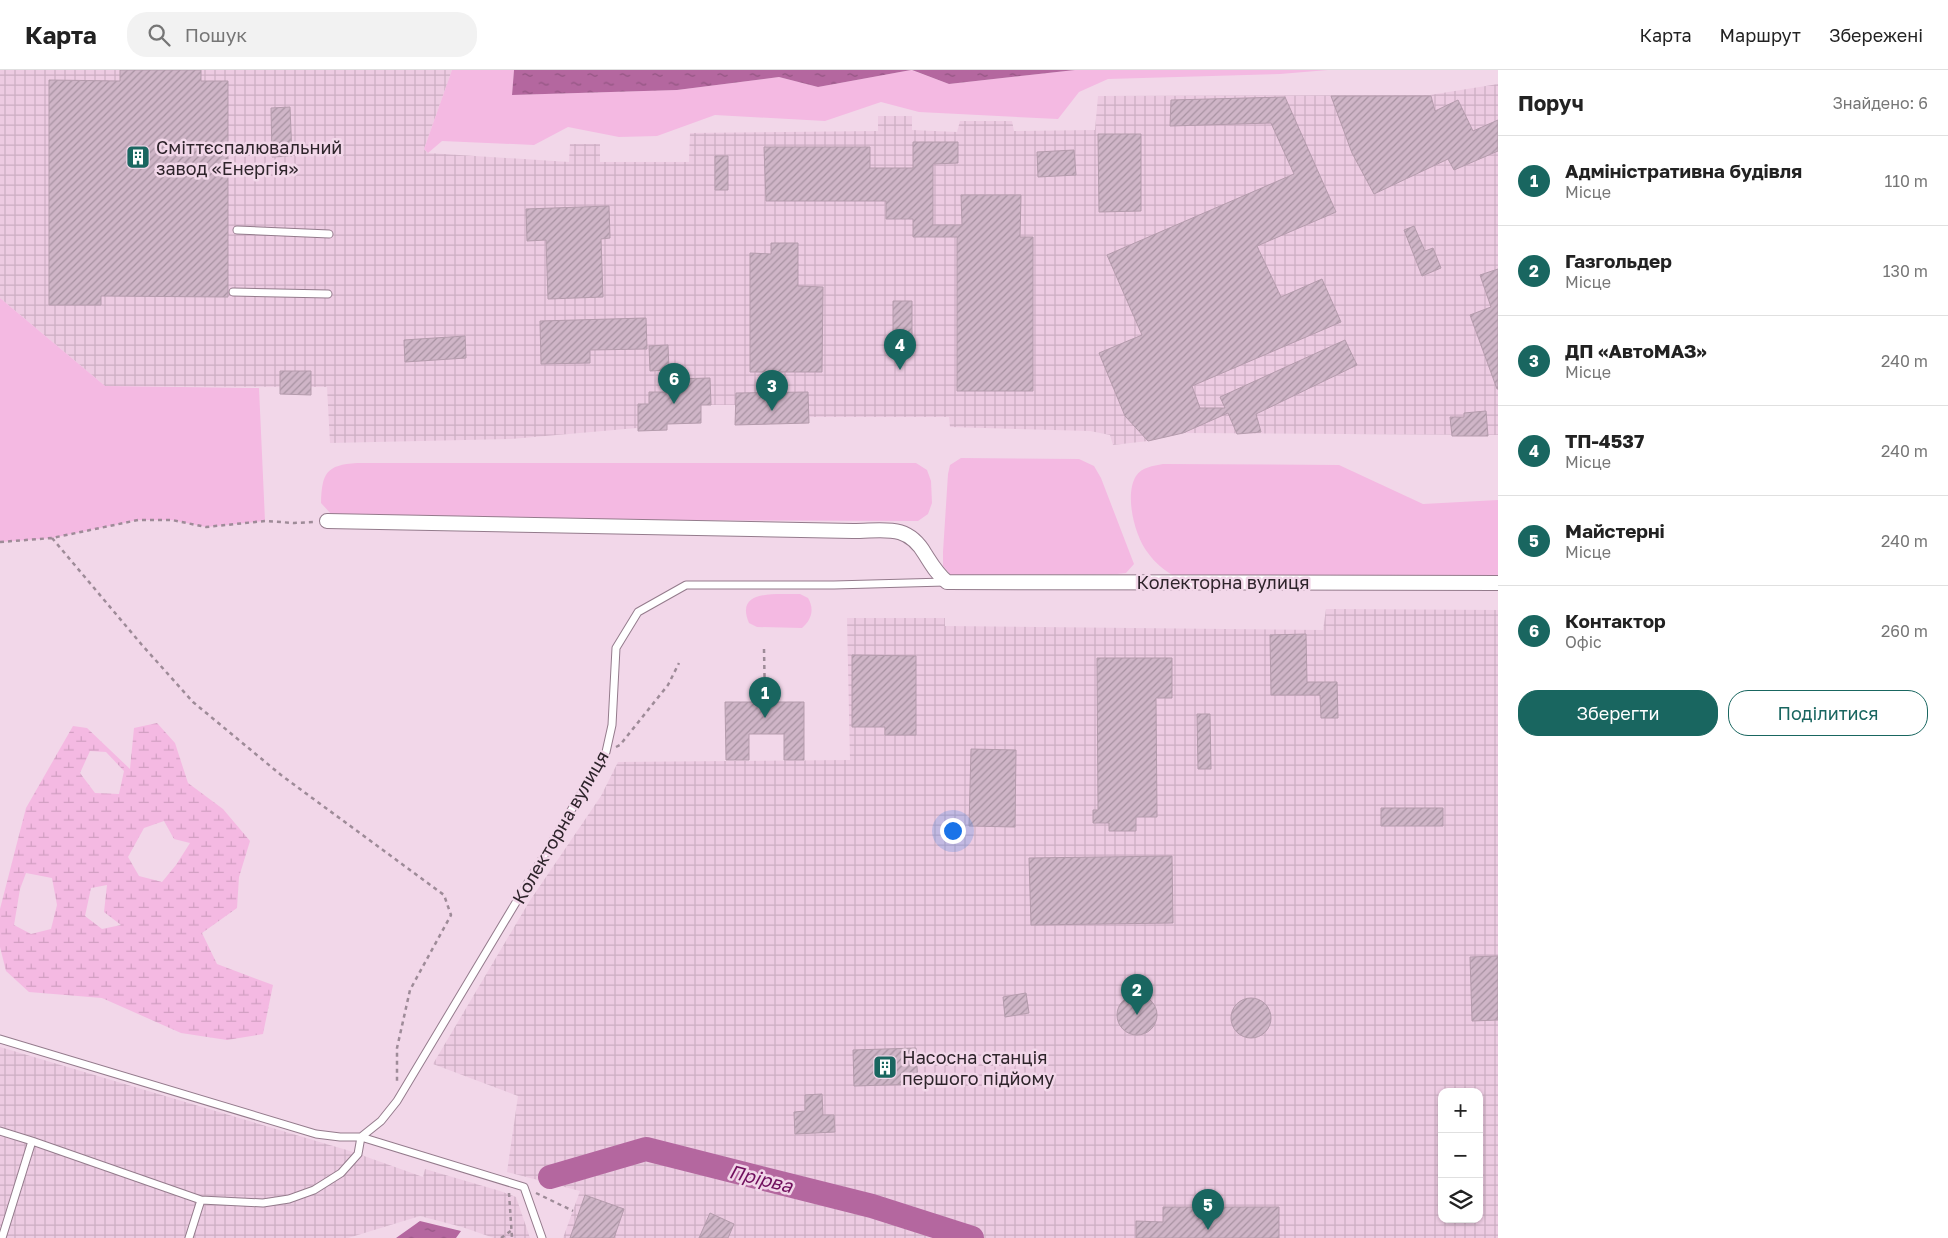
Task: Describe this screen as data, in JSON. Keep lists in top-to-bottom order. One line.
{"streets":{"street":["Колекторна вулиця"]},"water":["Прірва"],"places":{"building":["Сміттєспалювальний завод «Енергія»","Насосна станція першого підйому"]},"page":{"header":"Карта","search":"Пошук","nav":["Карта","Маршрут","Збережені"],"heading":["Поруч","Знайдено: 6"],"list":[{"mark":"1","name":"Адміністративна будівля","note":"Місце","value":"110 m"},{"mark":"2","name":"Газгольдер","note":"Місце","value":"130 m"},{"mark":"3","name":"ДП «АвтоМАЗ»","note":"Місце","value":"240 m"},{"mark":"4","name":"ТП-4537","note":"Місце","value":"240 m"},{"mark":"5","name":"Майстерні","note":"Місце","value":"240 m"},{"mark":"6","name":"Контактор","note":"Офіс","value":"260 m"}],"pins":["4","6","3","1","2","5"],"buttons":["Зберегти","Поділитися"],"map_buttons":["+","−"]}}
